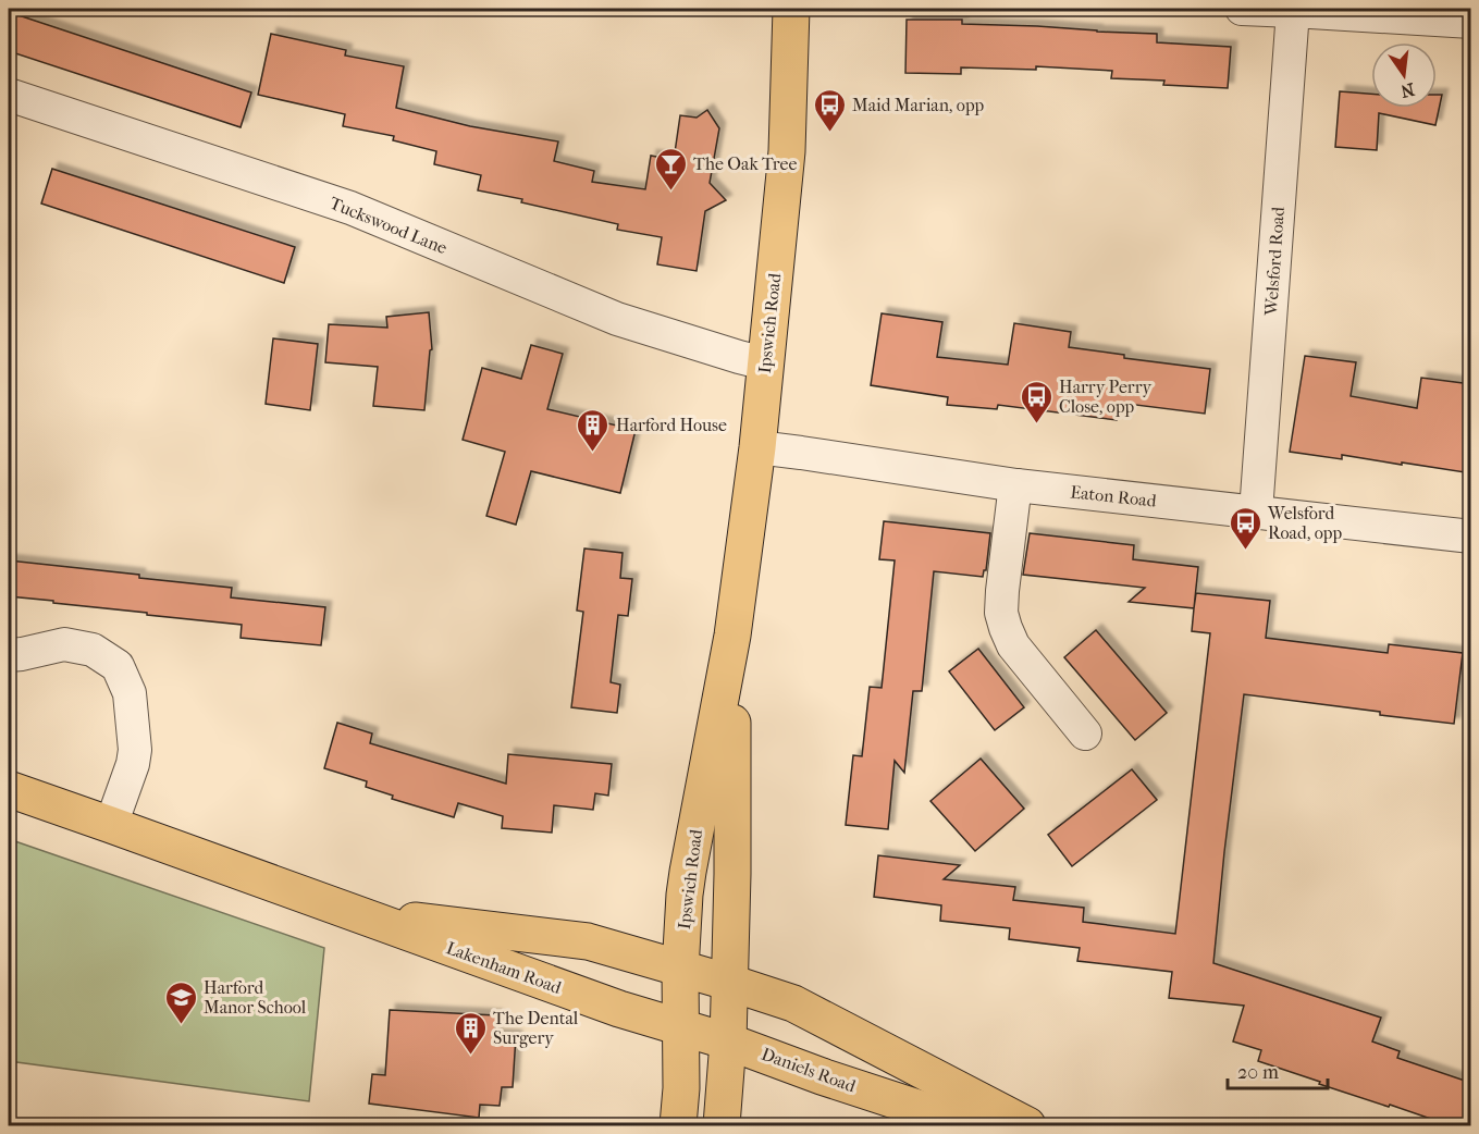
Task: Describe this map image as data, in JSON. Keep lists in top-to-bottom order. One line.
{"streets":{"main road":["Ipswich Road","Lakenham Road","Daniels Road"],"street":["Tuckswood Lane","Welsford Road","Eaton Road"]},"crossings":[["Tuckswood Lane","Ipswich Road"],["Welsford Road","Eaton Road"],["Ipswich Road","Eaton Road"],["Ipswich Road","Lakenham Road"],["Ipswich Road","Daniels Road"],["Lakenham Road","Daniels Road"]],"places":{"bus stop":["Maid Marian, opp","Harry Perry Close, opp","Welsford Road, opp"],"bar":["The Oak Tree"],"building":["Harford House","The Dental Surgery"],"school or university":["Harford Manor School"]},"scale_bar":"20 m","north":"bottom"}
